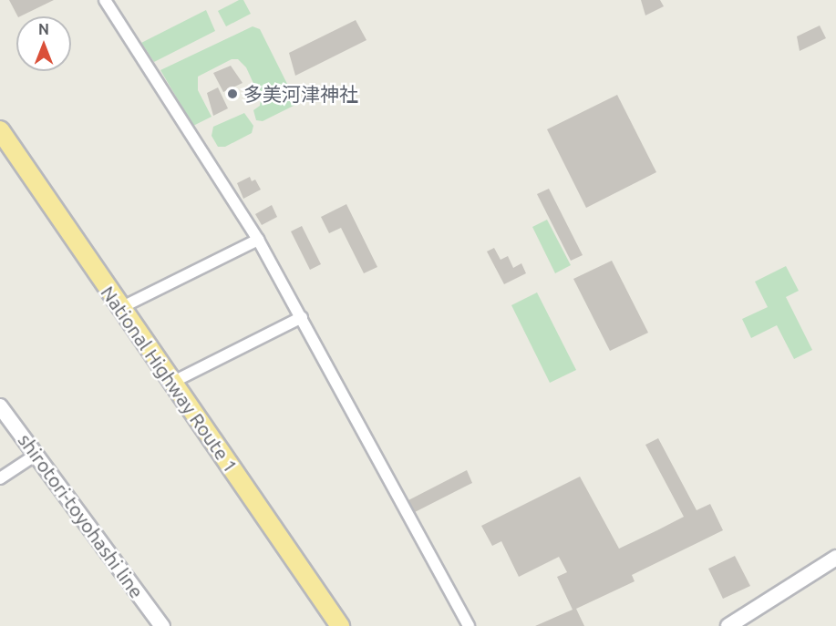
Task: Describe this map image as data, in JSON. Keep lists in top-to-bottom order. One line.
{"streets":{"highway":["National Highway Route 1"],"main road":["shirotori-toyohashi line"]},"places":["多美河津神社"],"north":"top"}
